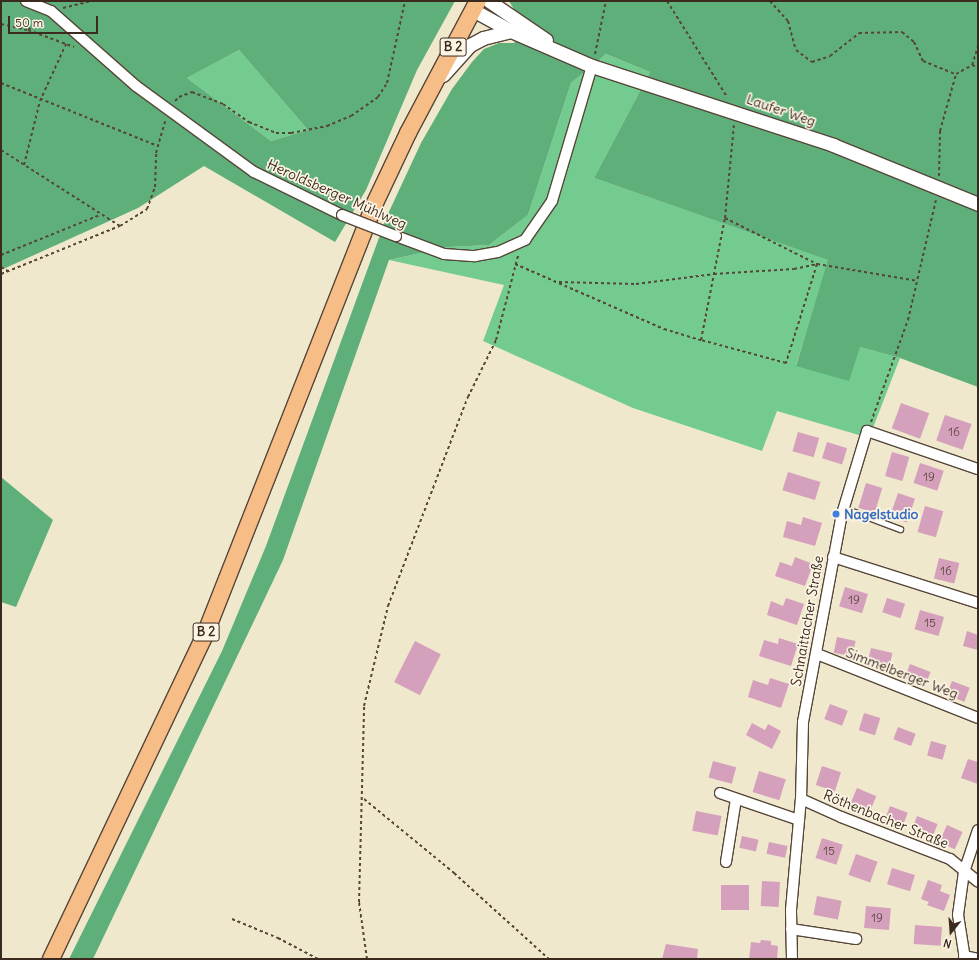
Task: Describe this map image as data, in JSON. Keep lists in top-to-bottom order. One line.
{"streets":{"main road":["B 2"],"street":["Laufer Weg","Heroldsberger Mühlweg","Schnaittacher Straße","Simmelberger Weg","Röthenbacher Straße"]},"crossings":[["B 2","Laufer Weg"],["Schnaittacher Straße","Simmelberger Weg"],["Schnaittacher Straße","Röthenbacher Straße"]],"places":["Nagelstudio"],"house_numbers":["16","19","16","19","15","15","19"],"scale_bar":"50 m","north":"bottom"}
